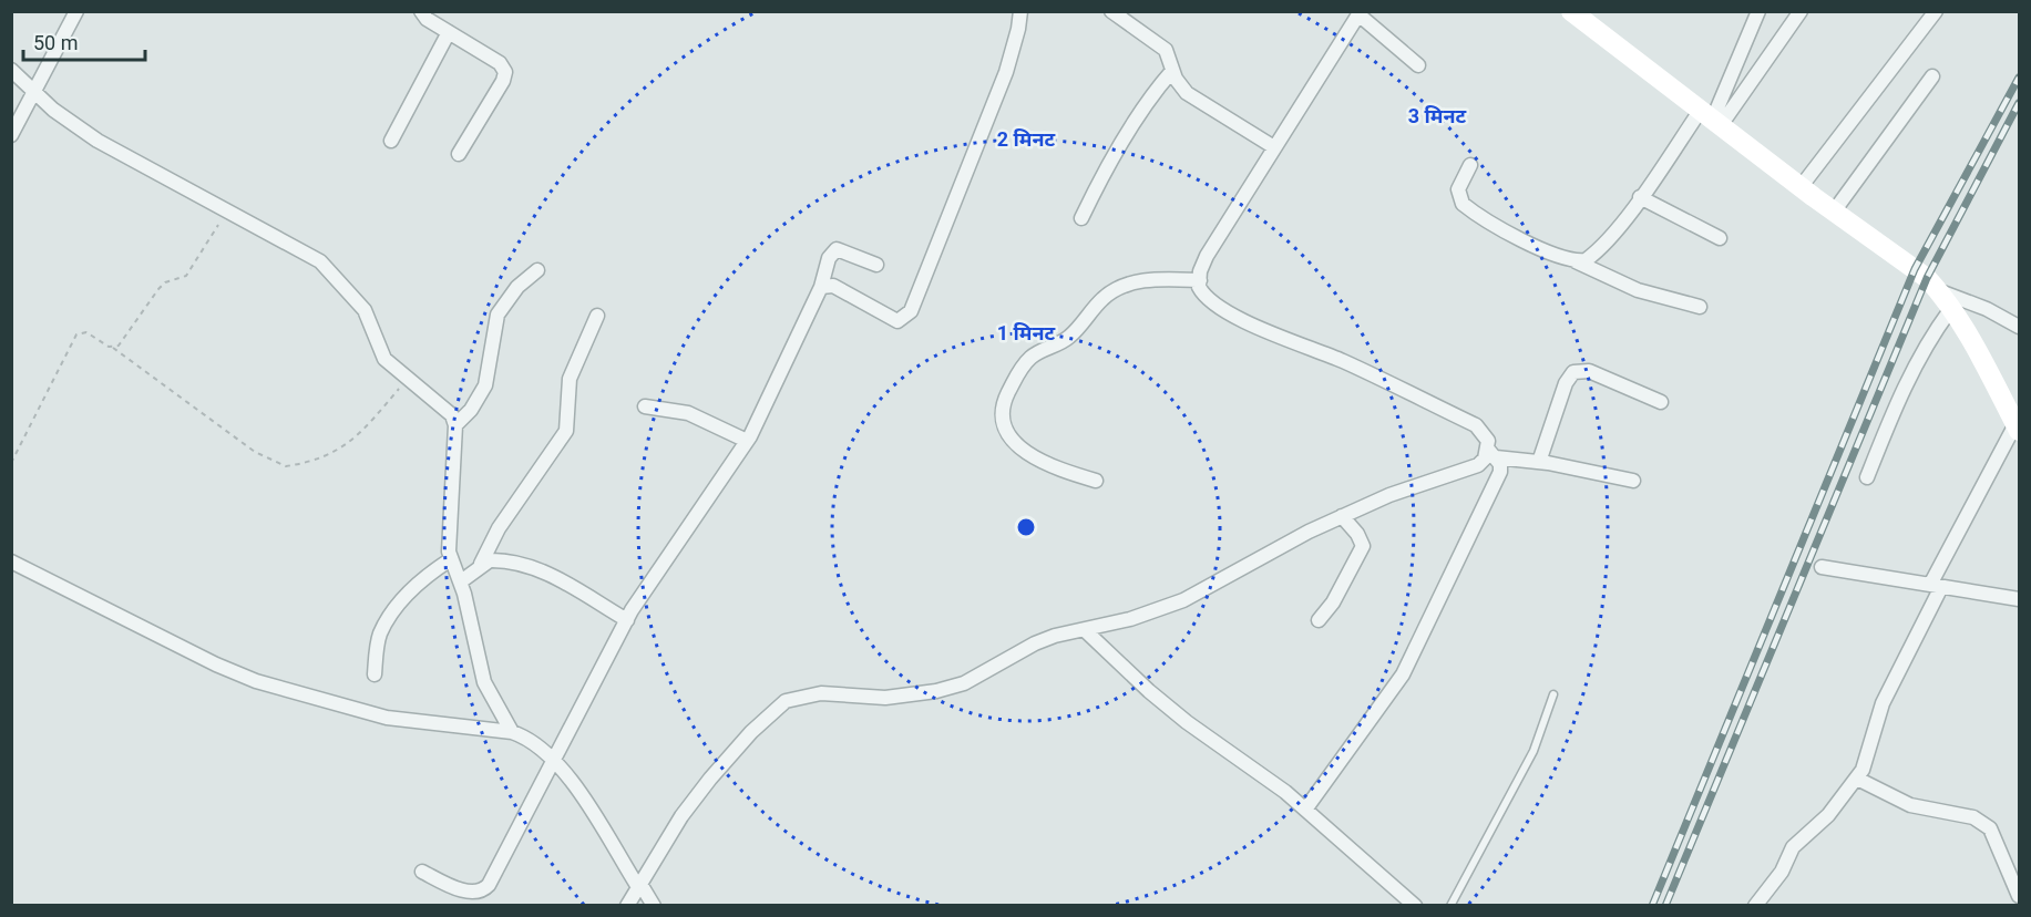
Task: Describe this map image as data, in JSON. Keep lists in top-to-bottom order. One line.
{"scale_bar":"50 m","rings":["3 मिनट","2 मिनट","1 मिनट"]}
